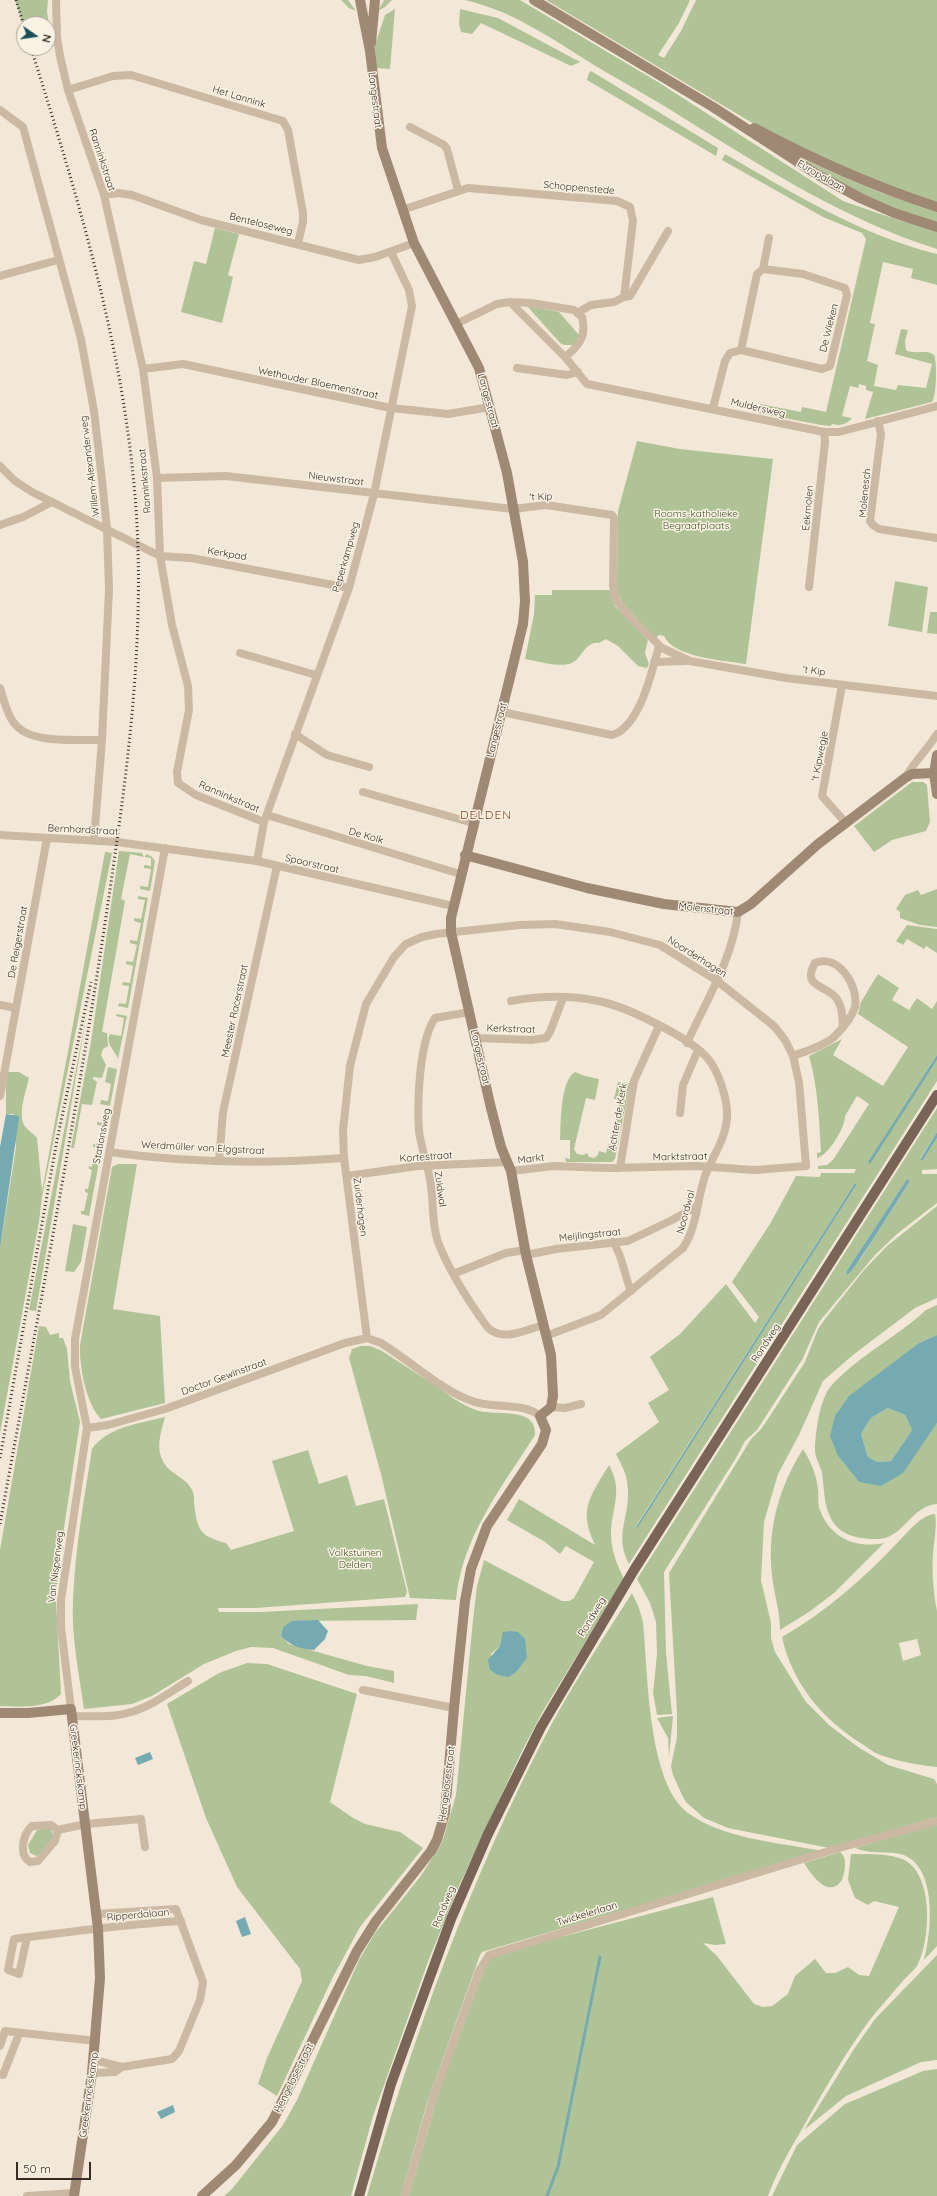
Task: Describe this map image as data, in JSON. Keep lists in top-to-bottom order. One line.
{"streets":{"main road":["Rondweg"],"street":["Het Lannink","Langestraat","Ranninkstraat","Europalaan","Schoppenstede","Benteloseweg","De Wieken","Wethouder Bloemenstraat","Muldersweg","Willem-Alexanderweg","Nieuwstraat","Molenesch","'t Kip","Eekmolen","Kerkpad","Peperkampweg","'t Kipwegje","Bernhardstraat","De Kolk","Spoorstraat","Molenstraat","De Reigerstraat","Noorderhagen","Meester Racerstraat","Kerkstraat","Achter de Kerk","Stationsweg","Werdmüller von Elggstraat","Kortestraat","Marktstraat","Markt","Zuidwal","Zuiderhagen","Noordwal","Meijlingstraat","Doctor Gewinstraat","Van Nispenweg","Greekerinckskamp","Hengelosestraat","Twickelerlaan","Ripperdalaan"]},"crossings":[["Het Lannink","Ranninkstraat"],["Het Lannink","Benteloseweg"],["Langestraat","Schoppenstede"],["Langestraat","Benteloseweg"],["Langestraat","Wethouder Bloemenstraat"],["Langestraat","Nieuwstraat"],["Langestraat","'t Kip"],["Langestraat","De Kolk"],["Langestraat","Spoorstraat"],["Langestraat","Molenstraat"],["Langestraat","Noorderhagen"],["Langestraat","Kerkstraat"],["Langestraat","Kortestraat"],["Langestraat","Markt"],["Langestraat","Zuidwal"],["Langestraat","Zuiderhagen"],["Langestraat","Noordwal"],["Langestraat","Meijlingstraat"],["Ranninkstraat","Benteloseweg"],["Ranninkstraat","Wethouder Bloemenstraat"],["Ranninkstraat","Nieuwstraat"],["Ranninkstraat","Kerkpad"],["Ranninkstraat","Peperkampweg"],["Ranninkstraat","De Kolk"],["Benteloseweg","Peperkampweg"],["Wethouder Bloemenstraat","Peperkampweg"],["Muldersweg","Molenesch"],["Muldersweg","Eekmolen"],["Willem-Alexanderweg","Kerkpad"],["Willem-Alexanderweg","Bernhardstraat"],["Nieuwstraat","'t Kip"],["Nieuwstraat","Peperkampweg"],["'t Kip","'t Kipwegje"],["Kerkpad","Peperkampweg"],["Peperkampweg","De Kolk"],["Peperkampweg","Spoorstraat"],["'t Kipwegje","Molenstraat"],["Bernhardstraat","Spoorstraat"],["Bernhardstraat","De Reigerstraat"],["Bernhardstraat","Stationsweg"],["Spoorstraat","Meester Racerstraat"],["Spoorstraat","Stationsweg"],["Noorderhagen","Marktstraat"],["Noorderhagen","Zuiderhagen"],["Meester Racerstraat","Werdmüller von Elggstraat"],["Kerkstraat","Noordwal"],["Achter de Kerk","Marktstraat"],["Achter de Kerk","Noordwal"],["Stationsweg","Werdmüller von Elggstraat"],["Stationsweg","Doctor Gewinstraat"],["Stationsweg","Van Nispenweg"],["Werdmüller von Elggstraat","Zuiderhagen"],["Kortestraat","Markt"],["Kortestraat","Zuidwal"],["Kortestraat","Zuiderhagen"],["Marktstraat","Markt"],["Marktstraat","Noordwal"],["Zuidwal","Meijlingstraat"],["Zuiderhagen","Doctor Gewinstraat"],["Noordwal","Meijlingstraat"],["Doctor Gewinstraat","Van Nispenweg"],["Van Nispenweg","Greekerinckskamp"],["Greekerinckskamp","Ripperdalaan"]],"districts":["DELDEN"],"parks":["Rooms-katholieke Begraafplaats","Volkstuinen Delden"],"scale_bar":"50 m","north":"right"}
